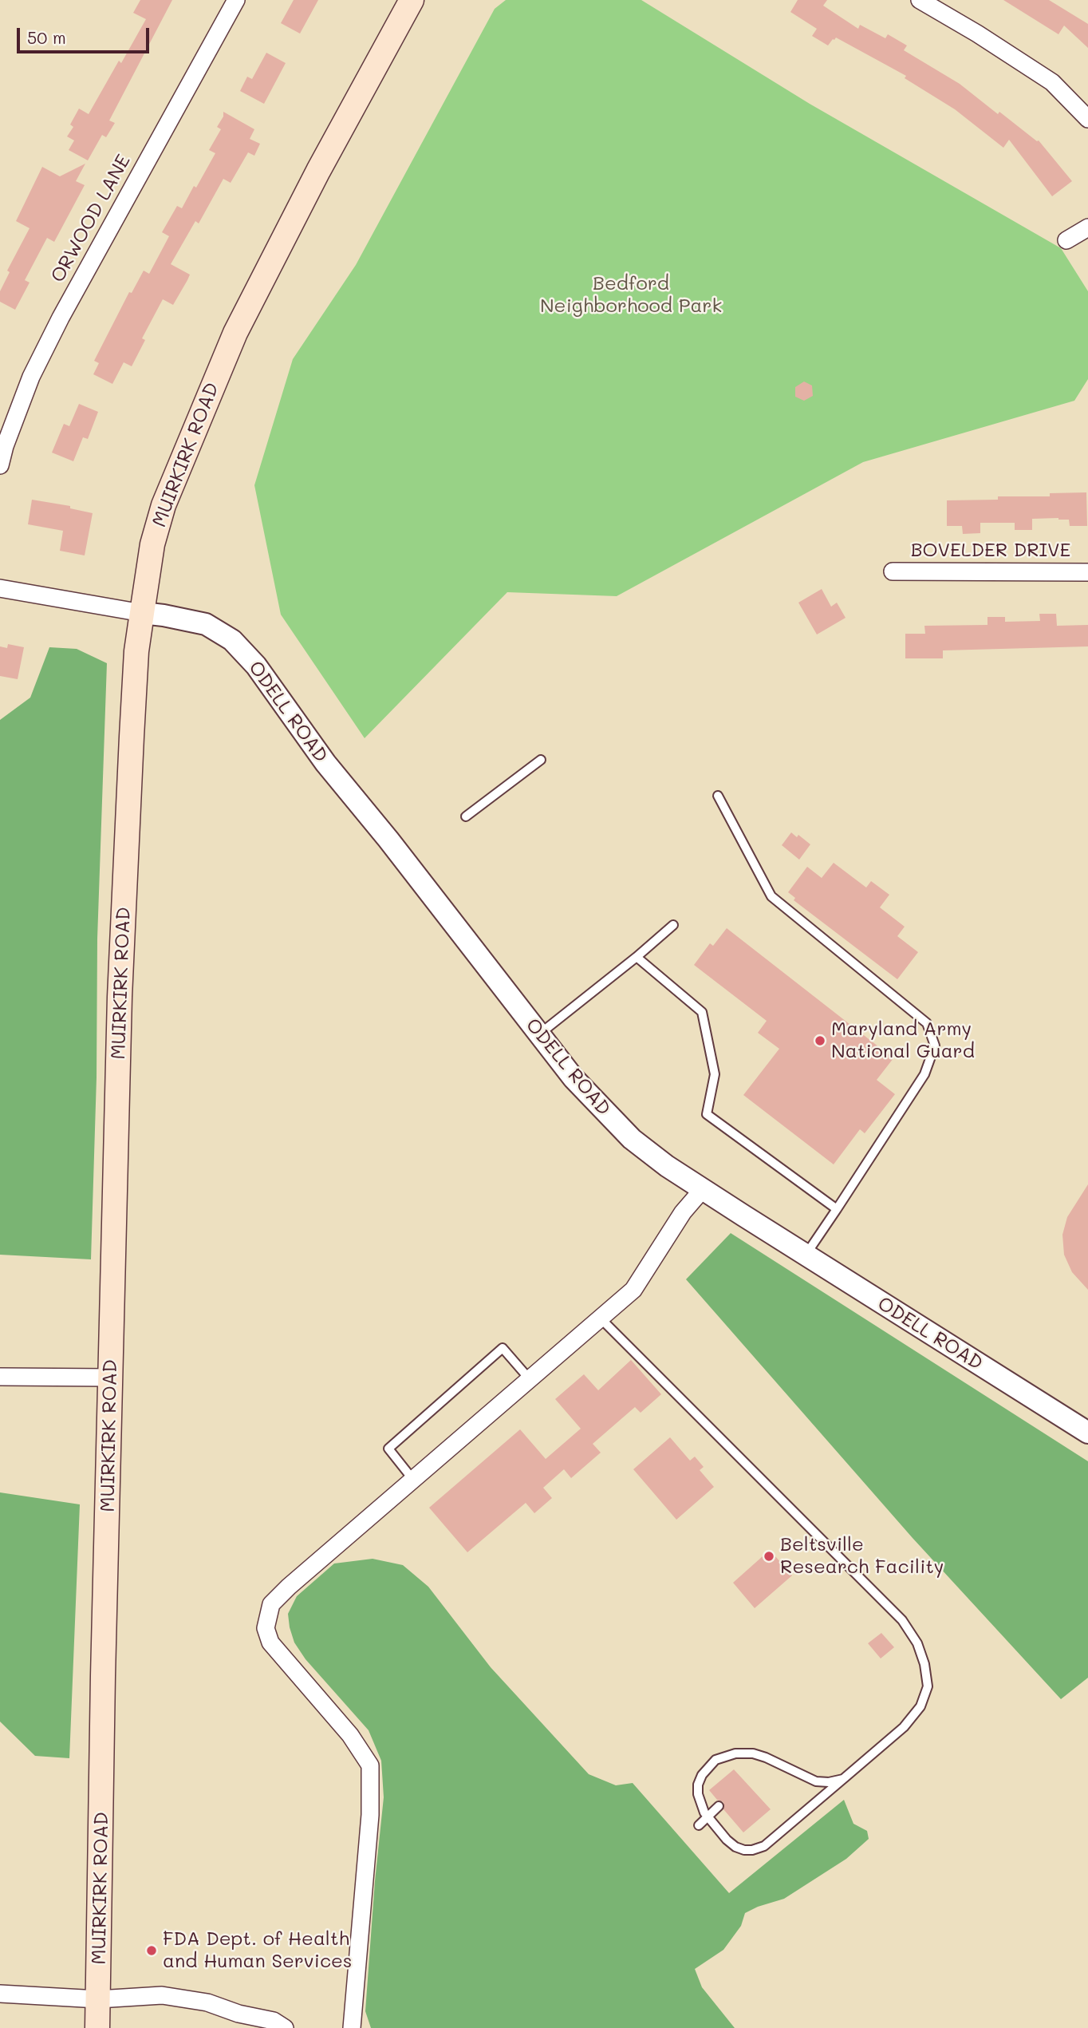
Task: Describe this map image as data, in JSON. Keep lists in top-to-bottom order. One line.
{"streets":{"main road":["MUIRKIRK ROAD"],"street":["ORWOOD LANE","BOVELDER DRIVE","ODELL ROAD"]},"crossings":[["MUIRKIRK ROAD","ODELL ROAD"]],"parks":["Bedford Neighborhood Park"],"places":["Maryland Army National Guard","Beltsville Research Facility","FDA Dept. of Health and Human Services"],"scale_bar":"50 m"}
